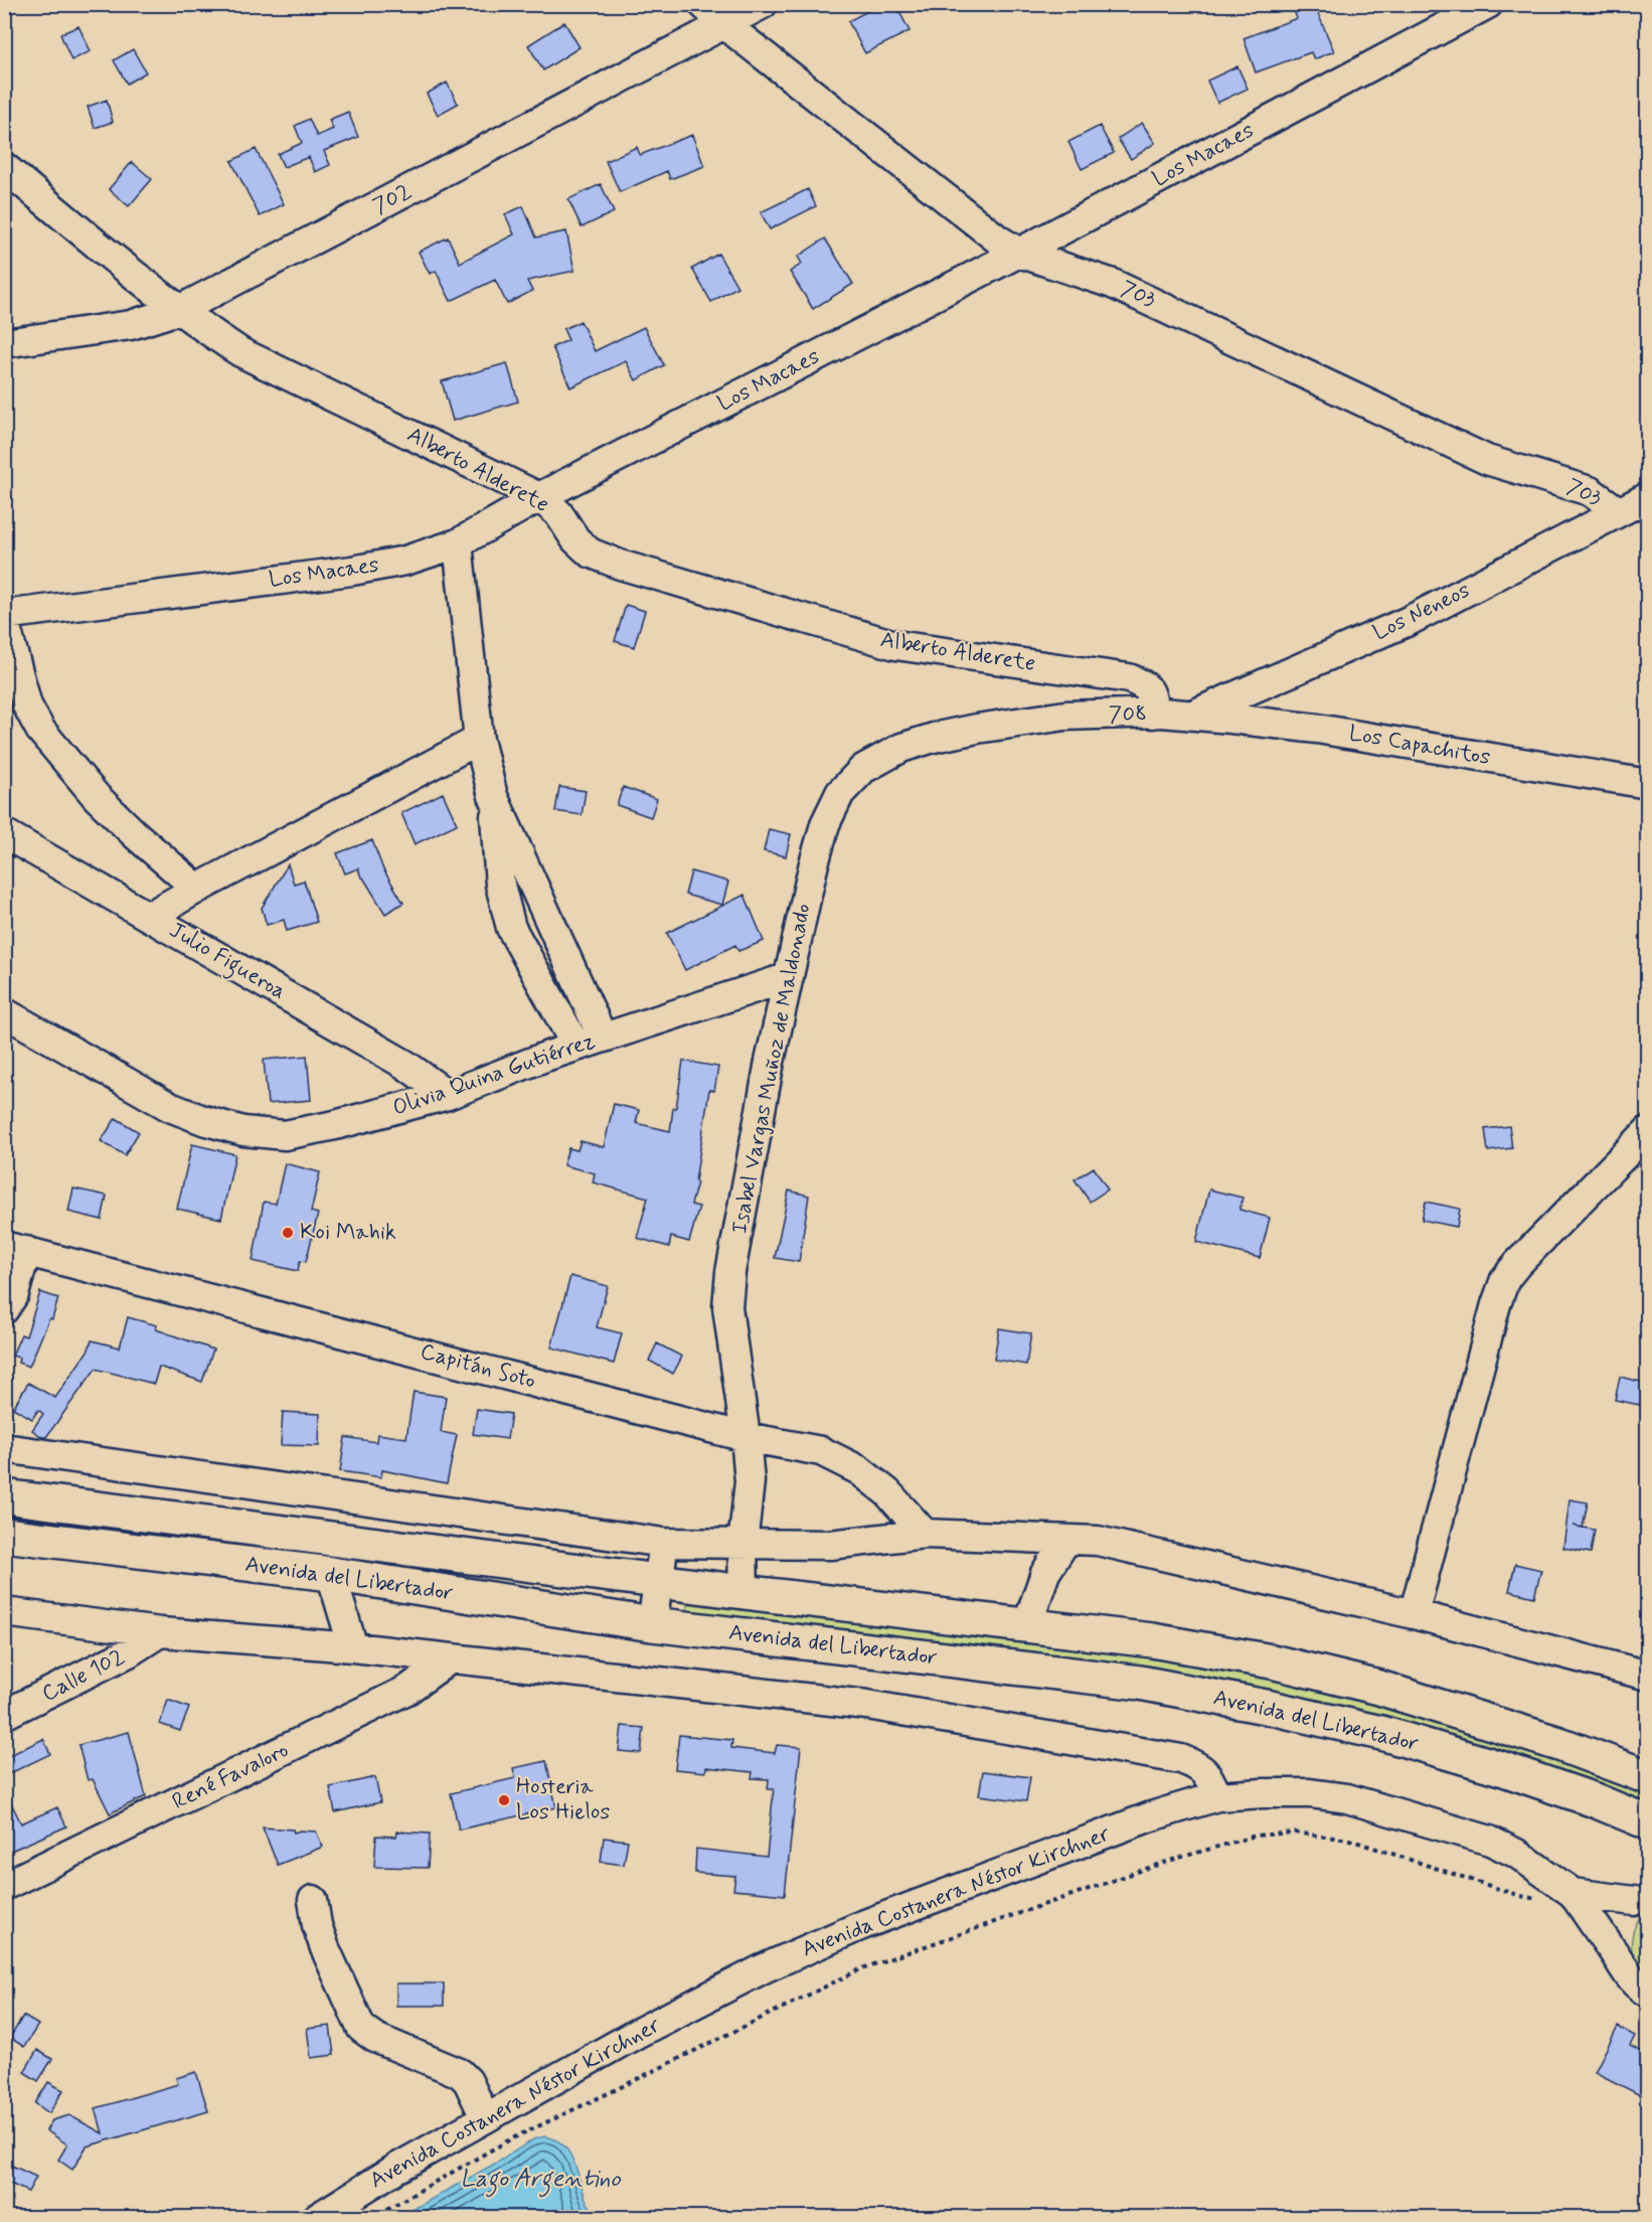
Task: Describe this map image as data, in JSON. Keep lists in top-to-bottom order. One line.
{"streets":{"main road":["Avenida del Libertador"],"street":["Los Macaes","702","703","Alberto Alderete","Los Neneos","708","Los Capachitos","Julio Figueroa","Isabel Vargas Muñoz de Maldonado","Olivia Quina Gutiérrez","Capitán Soto","Calle 102","René Favaloro","Avenida Costanera Néstor Kirchner"]},"crossings":[["Los Macaes","703"],["Los Macaes","Alberto Alderete"],["702","703"],["702","Alberto Alderete"],["703","Los Neneos"],["Alberto Alderete","708"],["Los Neneos","708"],["Los Neneos","Los Capachitos"],["708","Los Capachitos"],["708","Isabel Vargas Muñoz de Maldonado"],["Julio Figueroa","Olivia Quina Gutiérrez"],["Isabel Vargas Muñoz de Maldonado","Olivia Quina Gutiérrez"],["Isabel Vargas Muñoz de Maldonado","Capitán Soto"],["Isabel Vargas Muñoz de Maldonado","Avenida del Libertador"]],"water":["Lago Argentino"],"places":["Koi Mahik","Hosteria Los Hielos"]}
